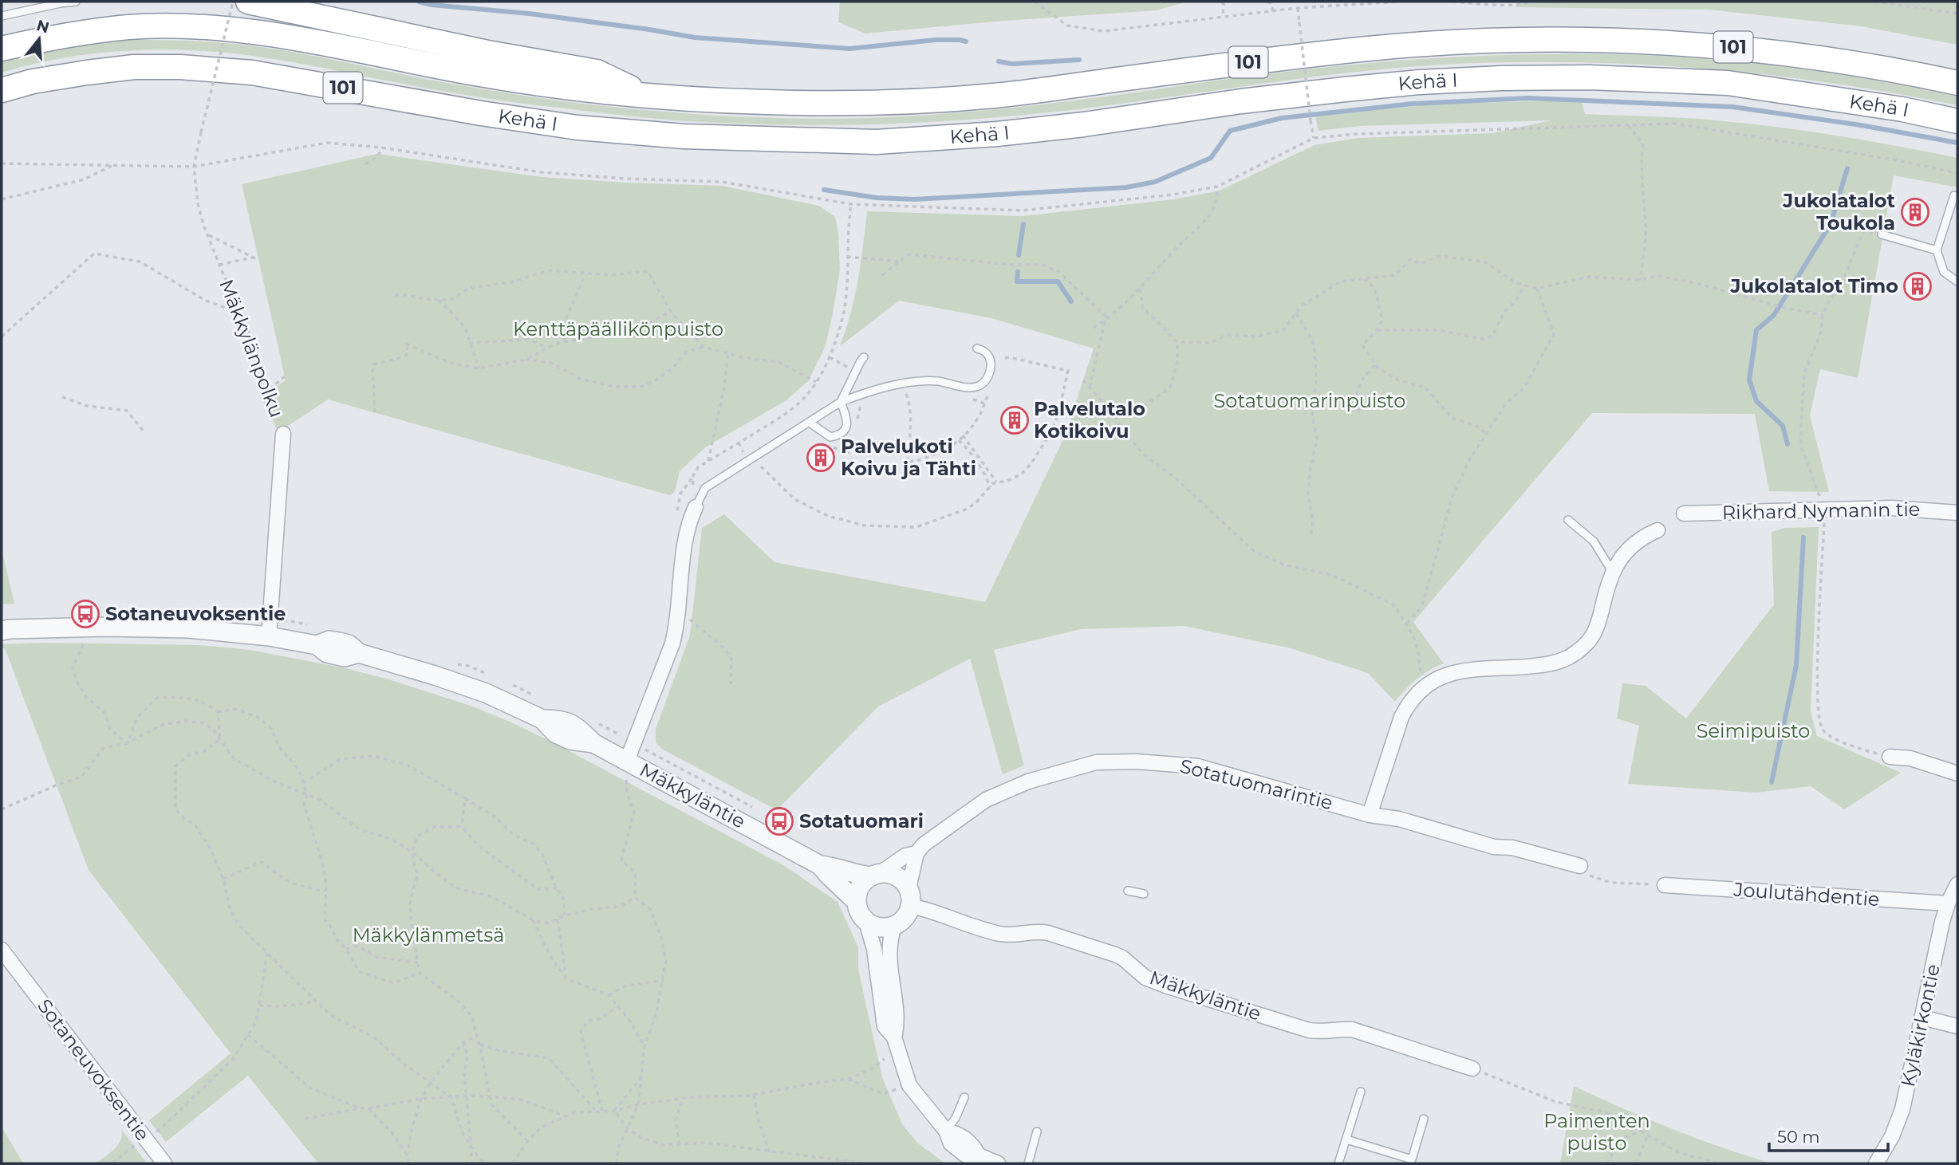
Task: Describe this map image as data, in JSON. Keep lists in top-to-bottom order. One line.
{"streets":{"highway":["101","Kehä I"],"street":["Mäkkylänpolku","Rikhard Nymanin tie","Sotatuomarintie","Mäkkyläntie","Joulutähdentie","Kyläkirkontie","Sotaneuvoksentie"]},"crossings":[["101","Kehä I"],["Mäkkylänpolku","Mäkkyläntie"],["Sotatuomarintie","Mäkkyläntie"],["Joulutähdentie","Kyläkirkontie"]],"parks":["Kenttäpäällikönpuisto","Sotatuomarinpuisto","Seimipuisto","Mäkkylänmetsä","Paimenten puisto"],"places":{"building":["Jukolatalot Toukola","Jukolatalot Timo","Palvelutalo Kotikoivu","Palvelukoti Koivu ja Tähti"],"bus stop":["Sotaneuvoksentie","Sotatuomari"]},"scale_bar":"50 m","north":"top"}
